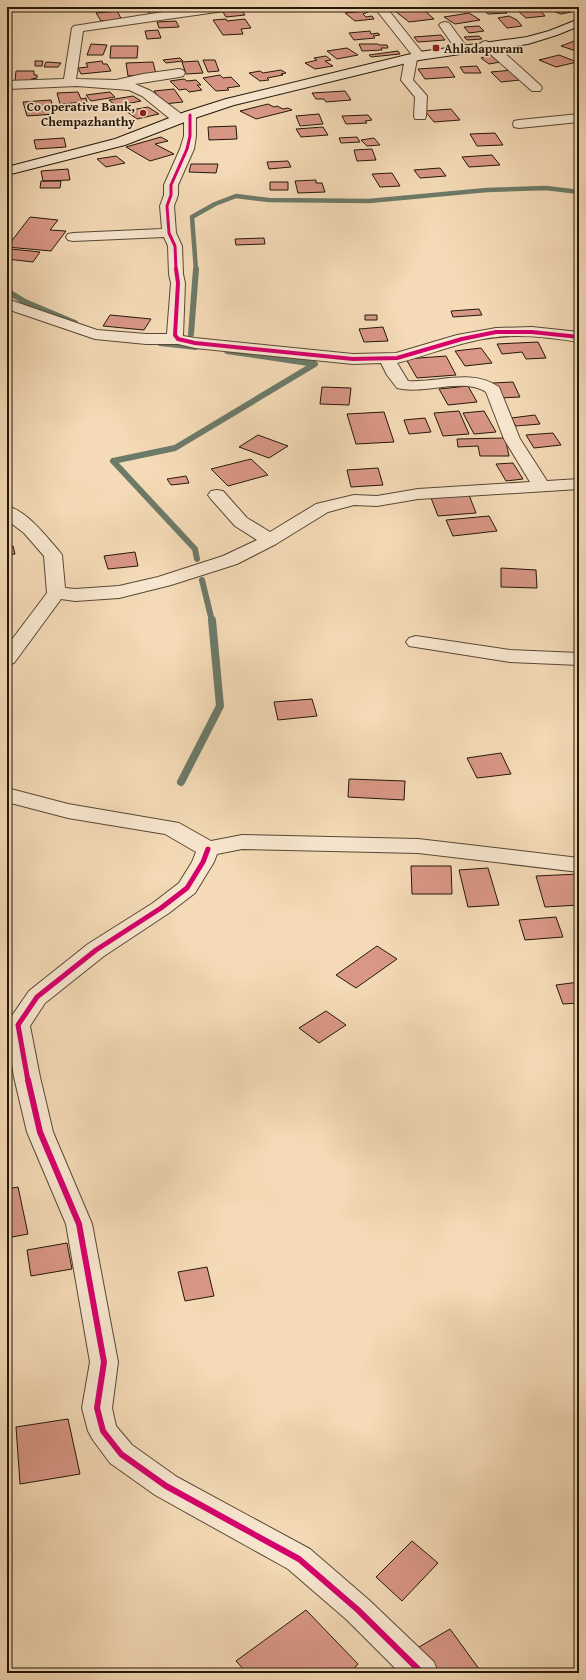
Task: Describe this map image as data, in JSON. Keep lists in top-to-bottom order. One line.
{"places":{"transit":["Ahladapuram"],"other":["Co operative Bank, Chempazhanthy"]}}
